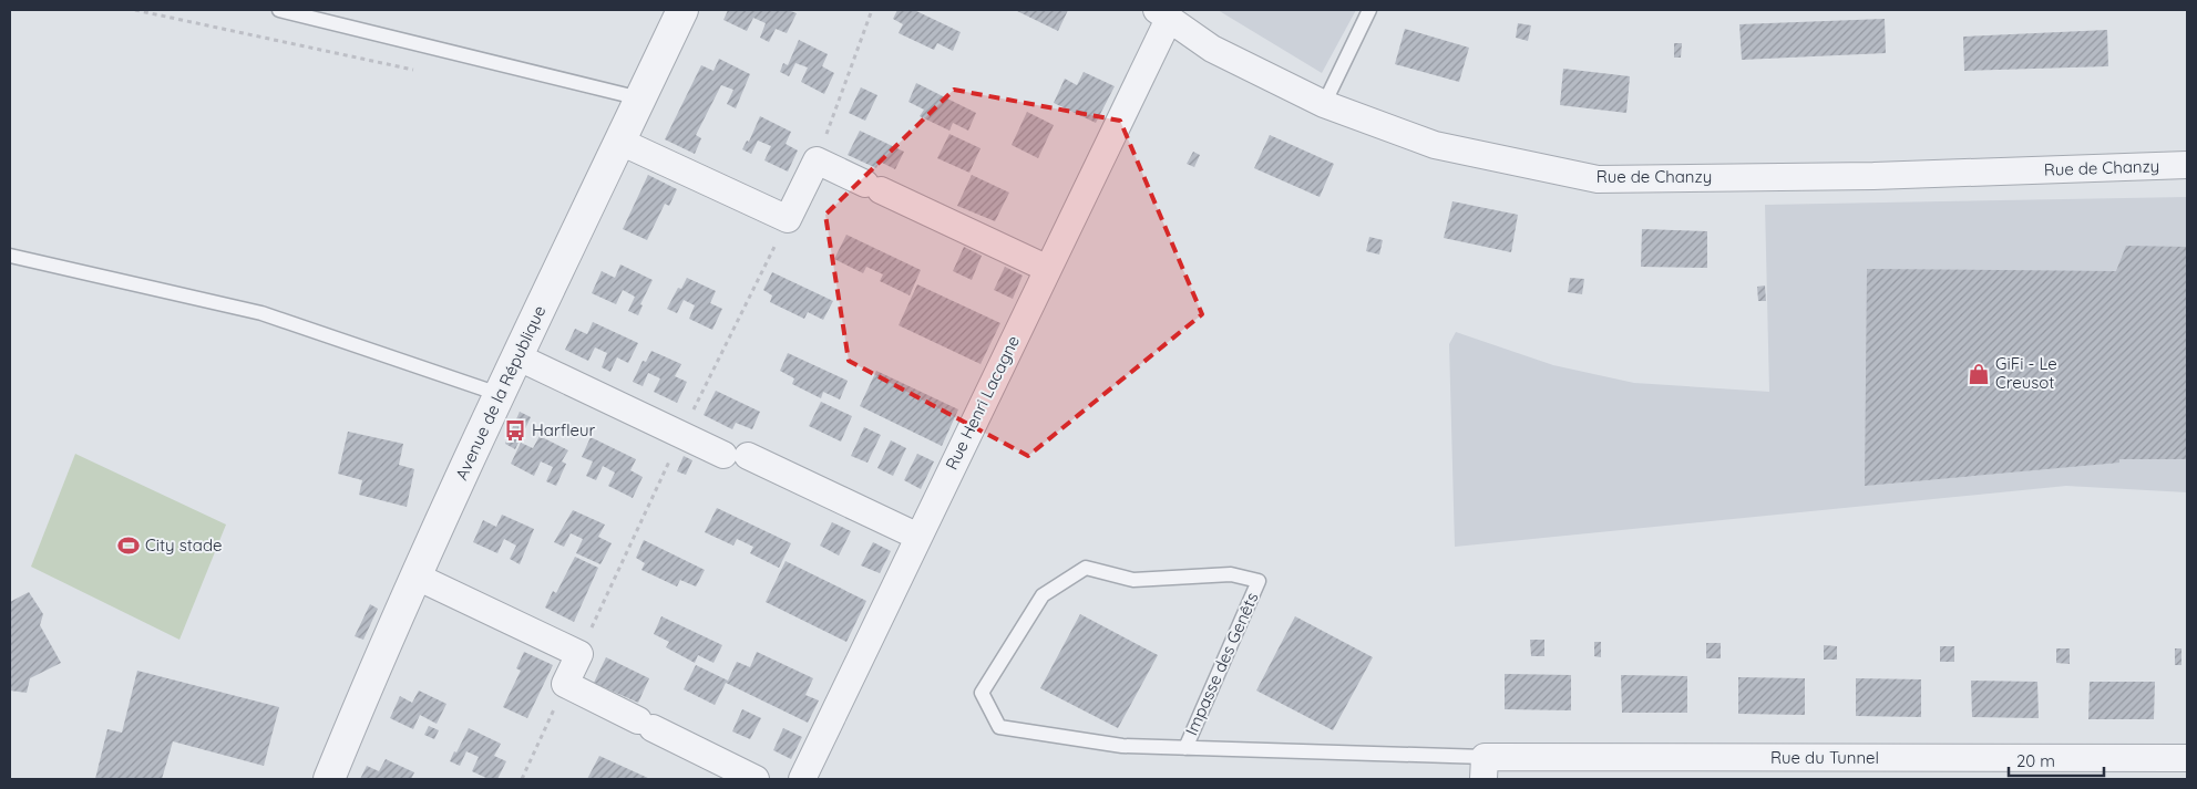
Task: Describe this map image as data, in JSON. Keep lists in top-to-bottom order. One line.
{"streets":{"street":["Rue de Chanzy","Avenue de la République","Rue Henri Lacagne","Rue du Tunnel"],"lane":["Impasse des Genêts"]},"crossings":[["Rue de Chanzy","Rue Henri Lacagne"],["Impasse des Genêts","Rue du Tunnel"]],"places":{"shop":["GiFi - Le Creusot"],"bus stop":["Harfleur"],"sports":["City stade"]},"scale_bar":"20 m"}
